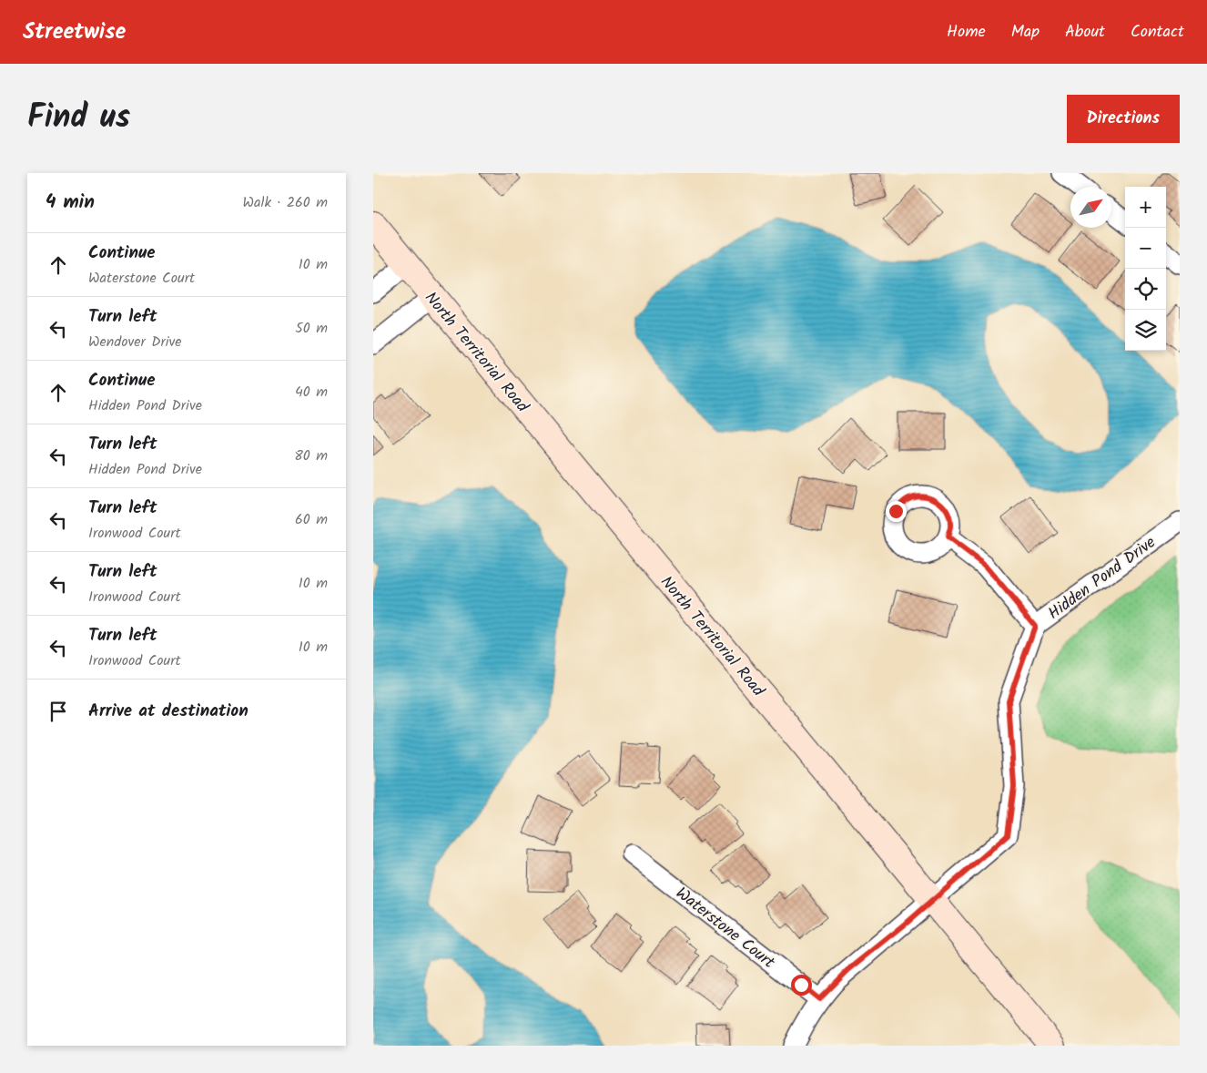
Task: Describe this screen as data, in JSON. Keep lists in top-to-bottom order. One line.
{"streets":{"main road":["North Territorial Road"],"street":["Hidden Pond Drive","Waterstone Court"]},"crossings":[["North Territorial Road","Hidden Pond Drive"],["Hidden Pond Drive","Waterstone Court"]],"north":"top right","page":{"header":"Streetwise","nav":["Home","Map","About","Contact"],"title":"Find us","buttons":"Directions","heading":["4 min","Walk · 260 m"],"map_buttons":["+","−"],"list":[["Continue","Waterstone Court","10 m"],["Turn left","Wendover Drive","50 m"],["Continue","Hidden Pond Drive","40 m"],["Turn left","Hidden Pond Drive","80 m"],["Turn left","Ironwood Court","60 m"],["Turn left","Ironwood Court","10 m"],["Turn left","Ironwood Court","10 m"],"Arrive at destination"]}}
